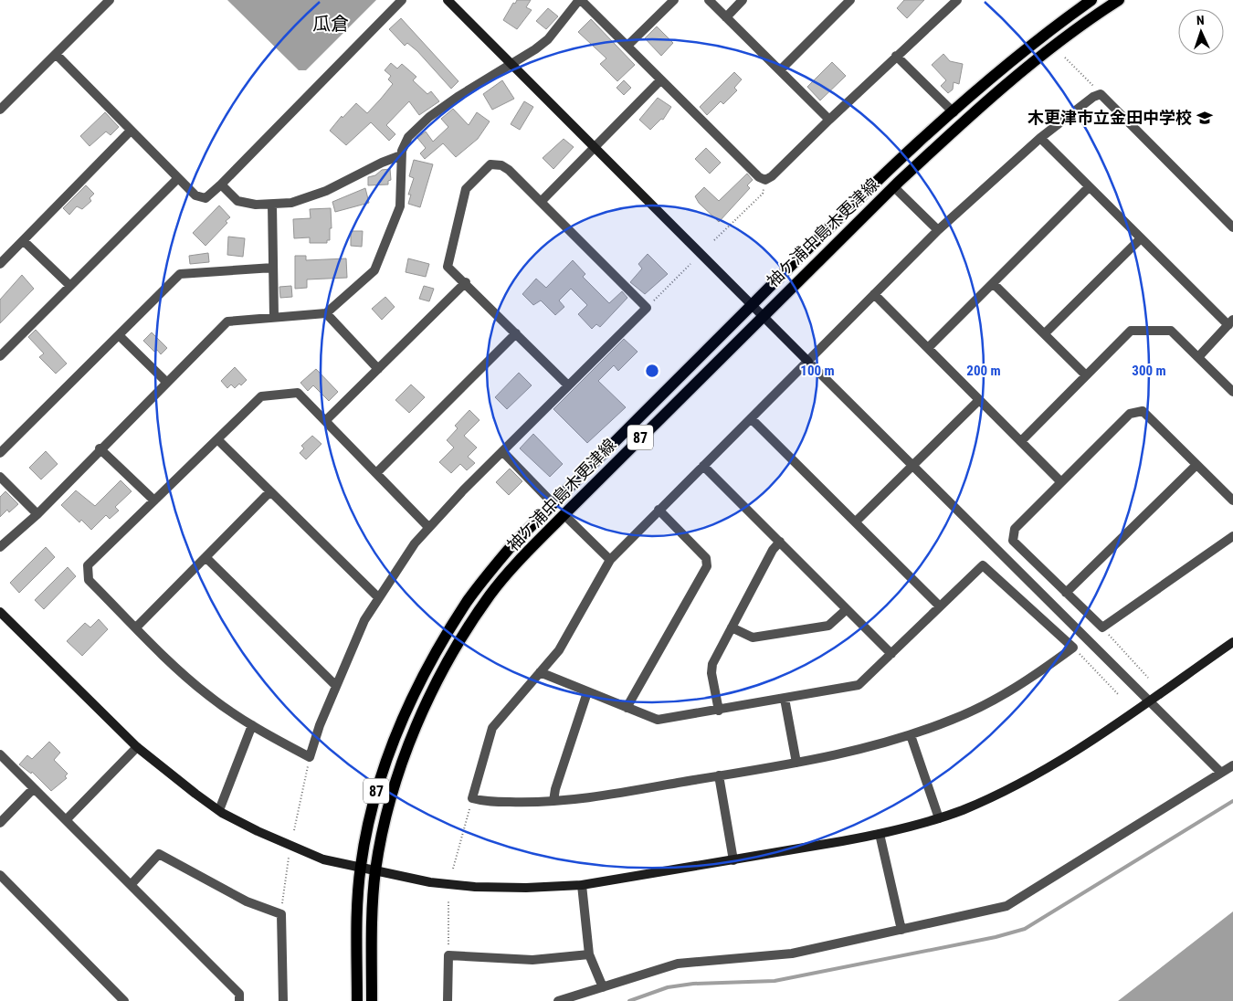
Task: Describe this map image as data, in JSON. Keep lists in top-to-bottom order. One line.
{"streets":{"main road":["袖ケ浦中島木更津線","87"]},"crossings":[["袖ケ浦中島木更津線","87"]],"districts":["瓜倉"],"places":{"school or university":["木更津市立金田中学校"]},"north":"top","rings":["100 m","200 m","300 m"]}
